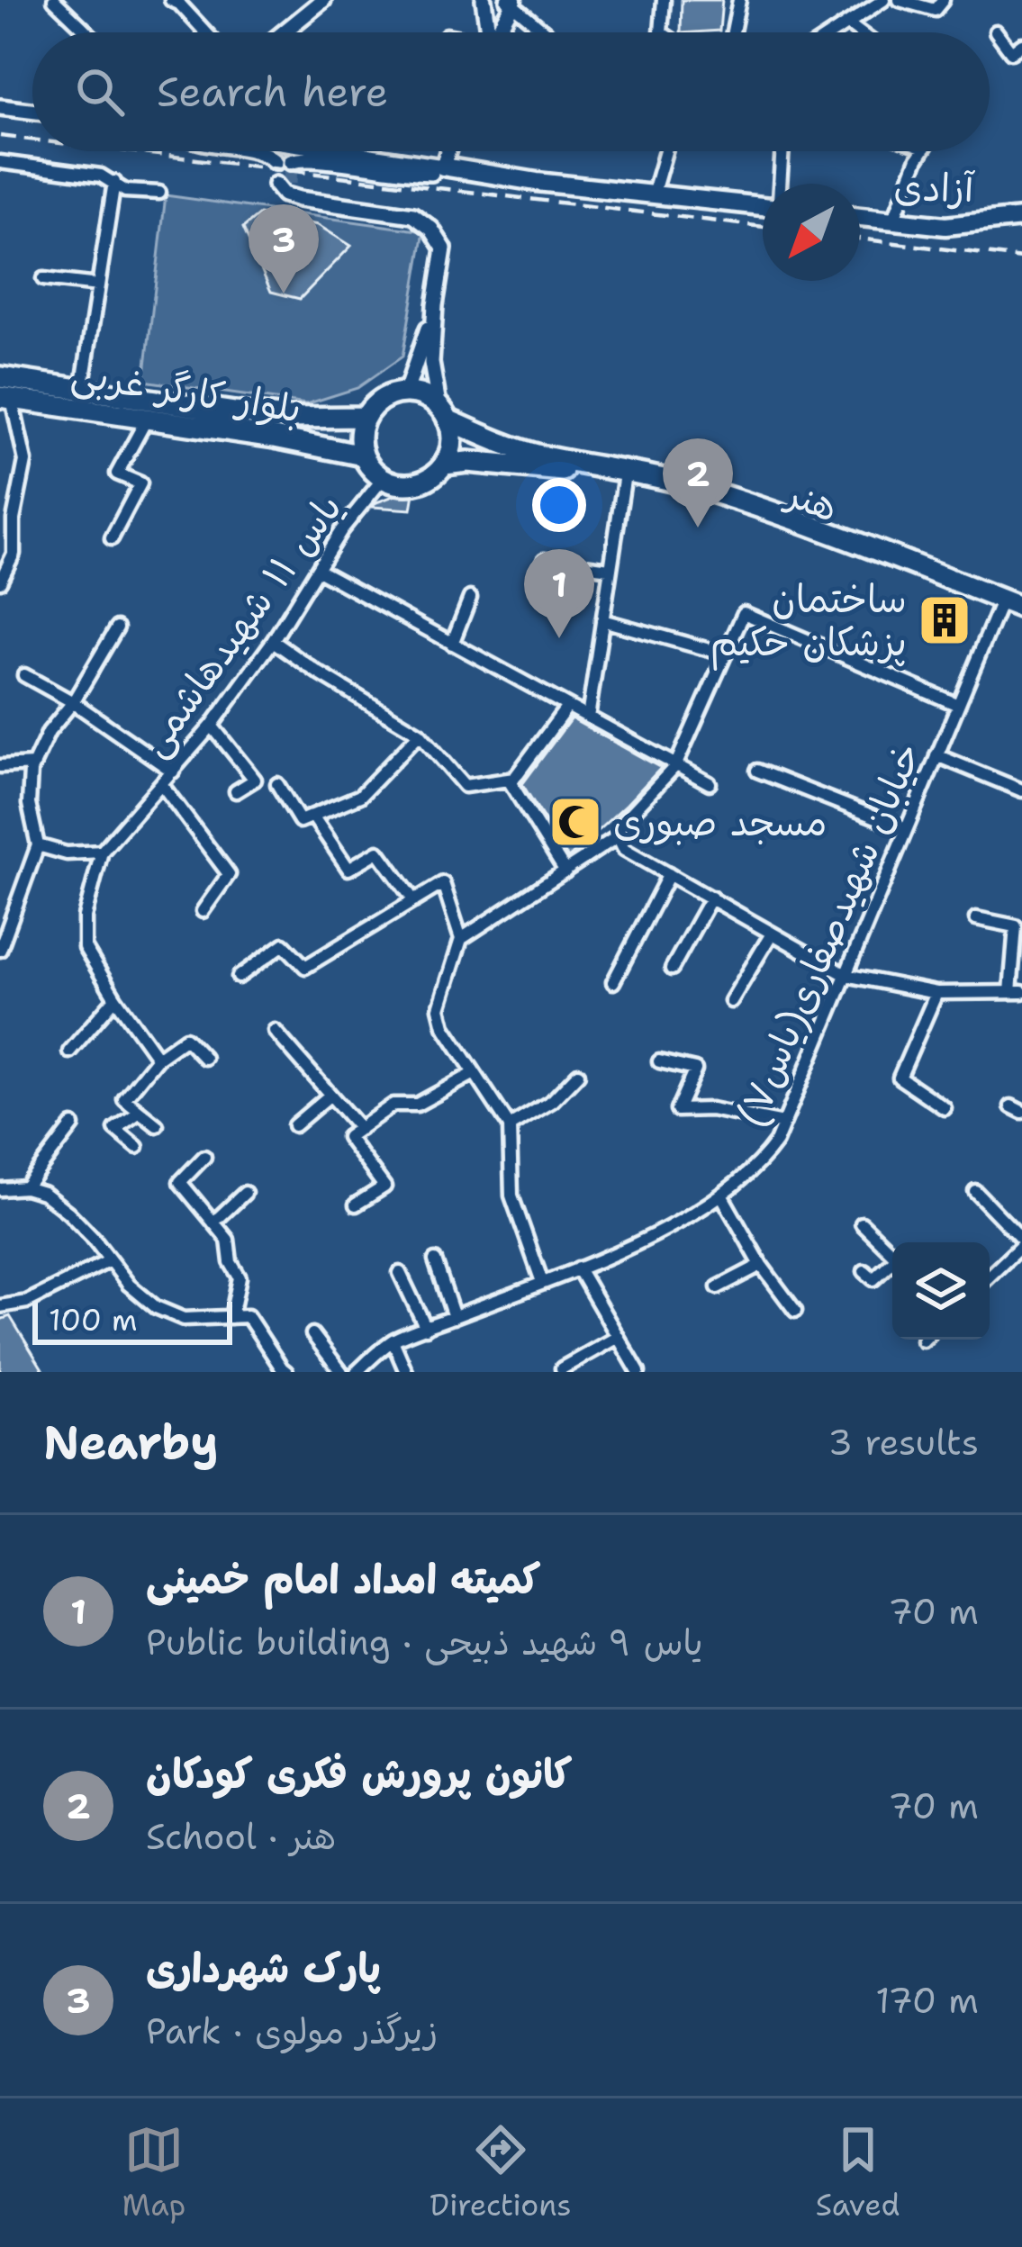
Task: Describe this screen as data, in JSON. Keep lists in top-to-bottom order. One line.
{"streets":{"main road":["آزادی","بلوار کارگر غربی","هنر"],"street":["یاس ۱۱ شهیدهاشمی","خیابان شهیدصفاری(یاس۷)"]},"crossings":[["بلوار کارگر غربی","هنر"],["بلوار کارگر غربی","یاس ۱۱ شهیدهاشمی"],["هنر","یاس ۱۱ شهیدهاشمی"],["هنر","خیابان شهیدصفاری(یاس۷)"]],"places":{"building":["ساختمان پزشکان حکیم"],"mosque":["مسجد صبوری"]},"scale_bar":"100 m","north":"bottom left","page":{"search":"Search here","pins":["3","2","1"],"scale":"100 m","heading":["Nearby","3 results"],"list":[{"mark":"1","name":"کمیته امداد امام خمینی","note":"Public building · یاس ۹ شهید ذبیحی","value":"70 m"},{"mark":"2","name":"کانون پرورش فکری کودکان","note":"School · هنر","value":"70 m"},{"mark":"3","name":"پارک شهرداری","note":"Park · زیرگذر مولوی","value":"170 m"}],"nav":["Map","Directions","Saved"]}}
